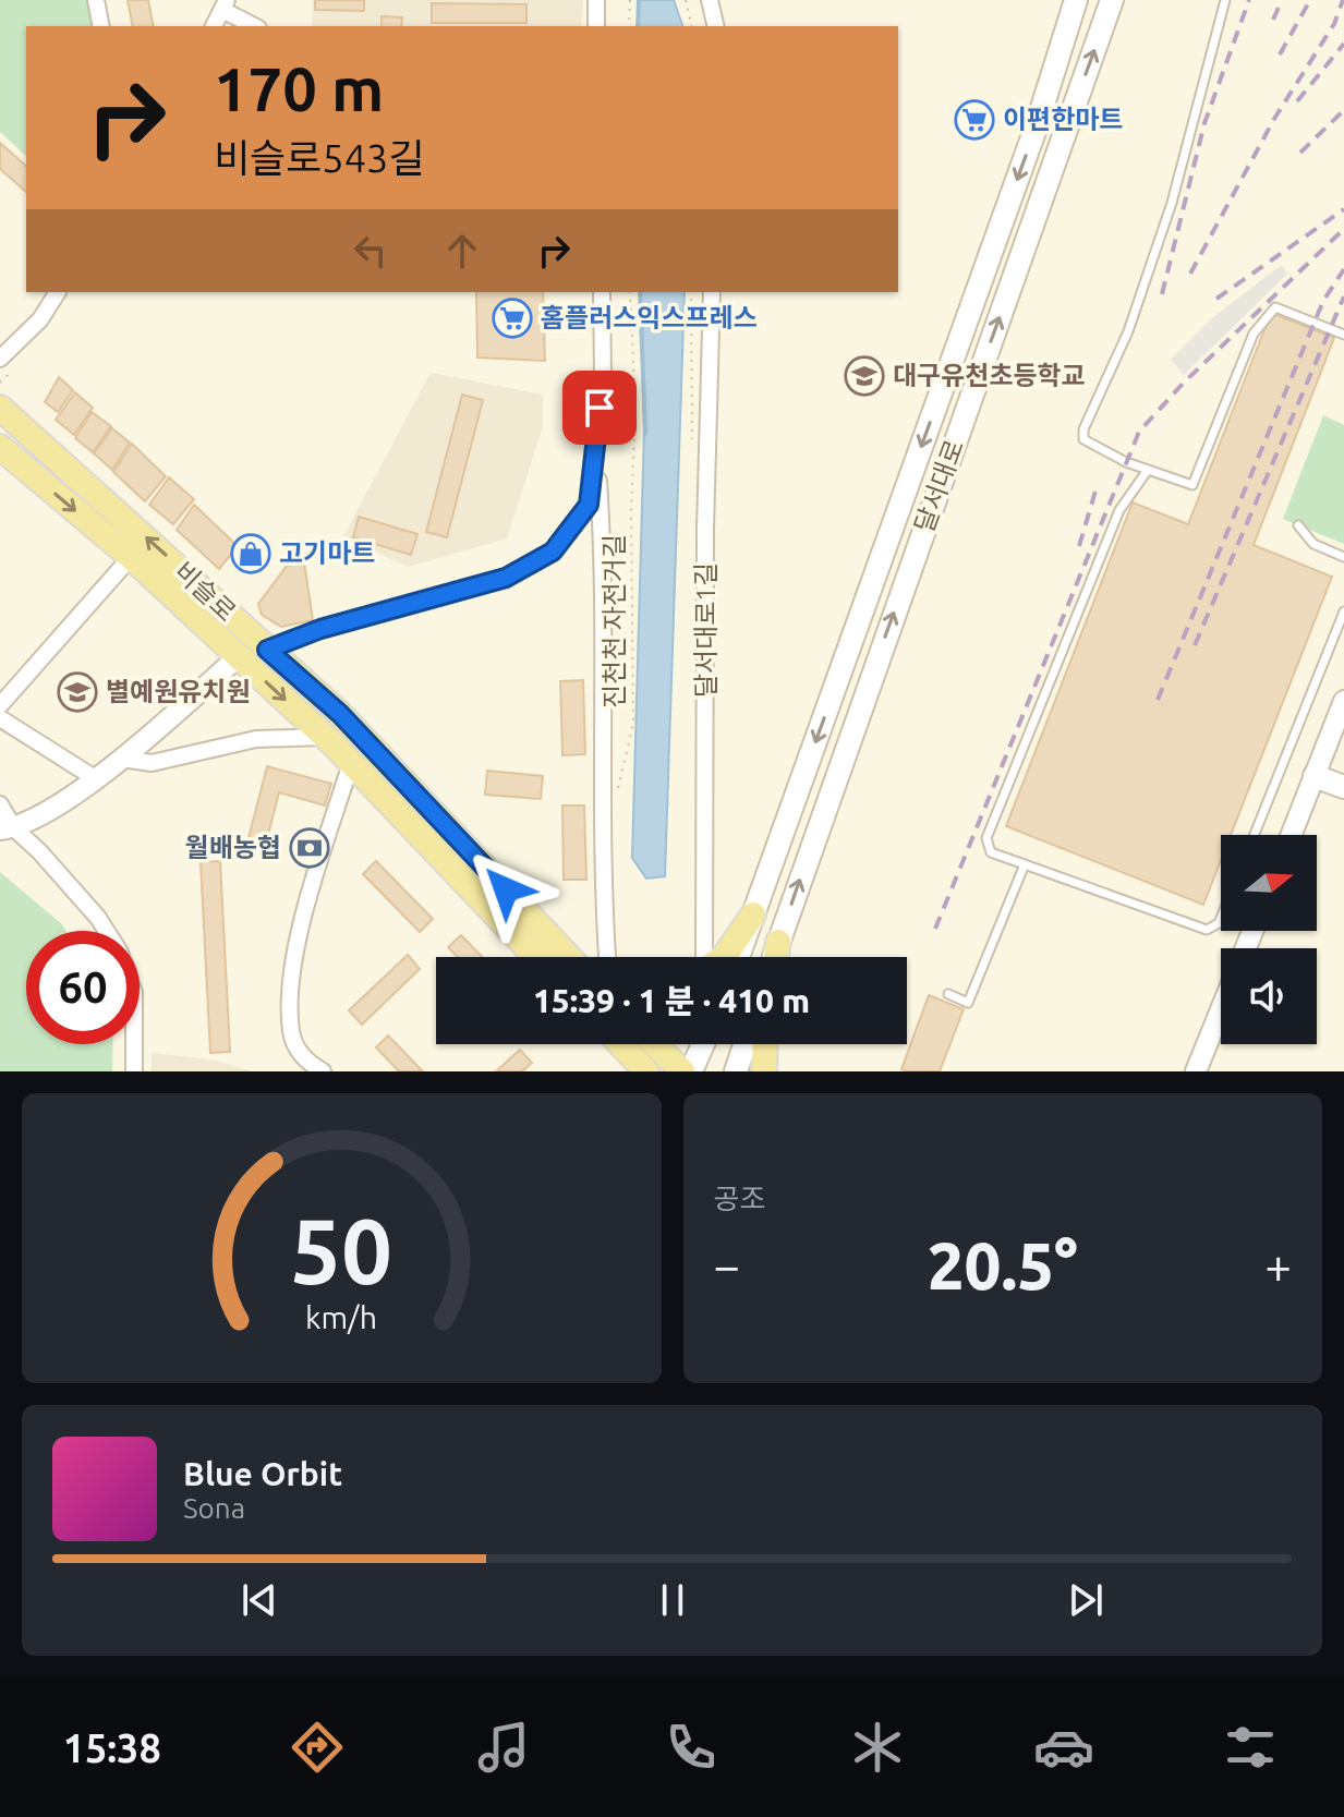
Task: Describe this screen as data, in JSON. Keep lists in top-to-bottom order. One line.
{"streets":{"main road":["달서대로","비슬로"],"street":["달서대로1길"],"path":["진천천 자전거길"]},"places":{"supermarket":["이편한마트","홈플러스익스프레스"],"school or university":["대구유천초등학교","별예원유치원"],"shop":["고기마트"],"bank":["월배농협"]},"north":"right","page":{"turn":["170 m","비슬로543길"],"limit":"60","trip":"15:39 · 1 분 · 410 m","tile":"공조","heat":["−","20.5°","+"],"song":["Blue Orbit","Sona"],"tabs":"15:38","gauge":["50","km/h"]}}
